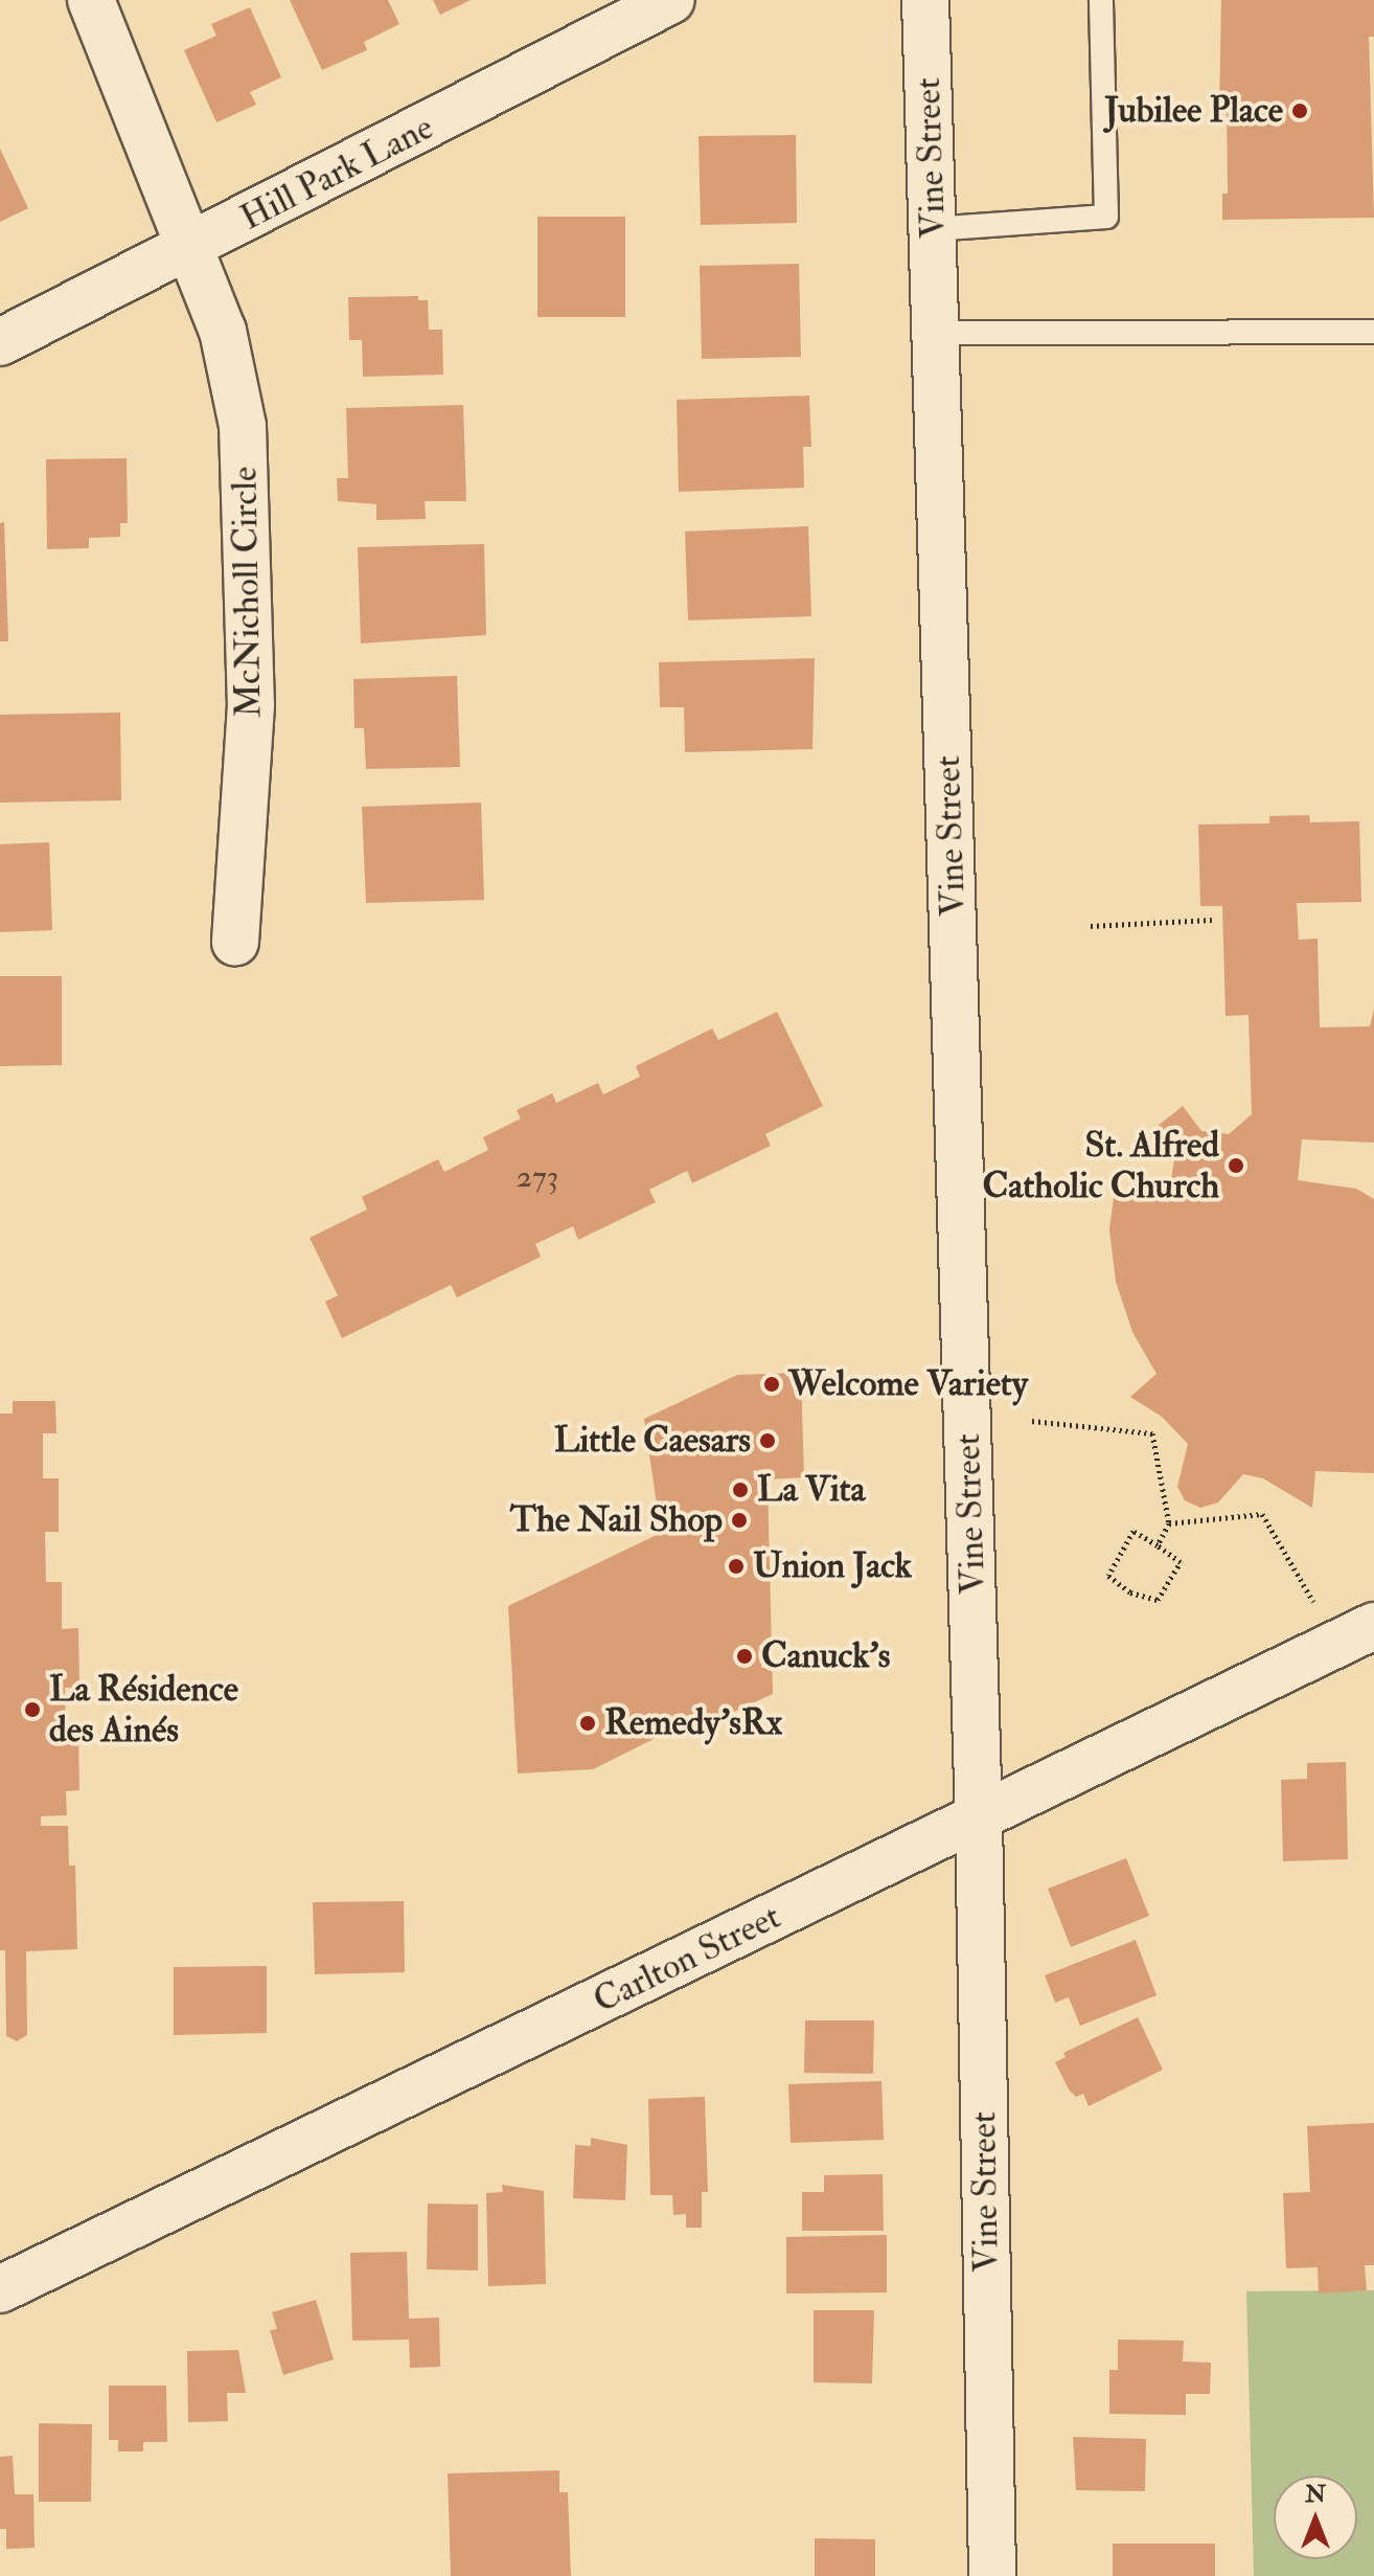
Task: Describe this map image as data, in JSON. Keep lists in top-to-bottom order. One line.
{"streets":{"street":["Vine Street","Hill Park Lane","McNicholl Circle","Carlton Street"]},"crossings":[["Vine Street","Carlton Street"],["Hill Park Lane","McNicholl Circle"]],"places":["Jubilee Place","St. Alfred Catholic Church","Welcome Variety","Little Caesars","La Vita","The Nail Shop","Union Jack","Canuck's","La Résidence des Ainés","Remedy'sRx"],"house_numbers":["273"],"north":"top"}
